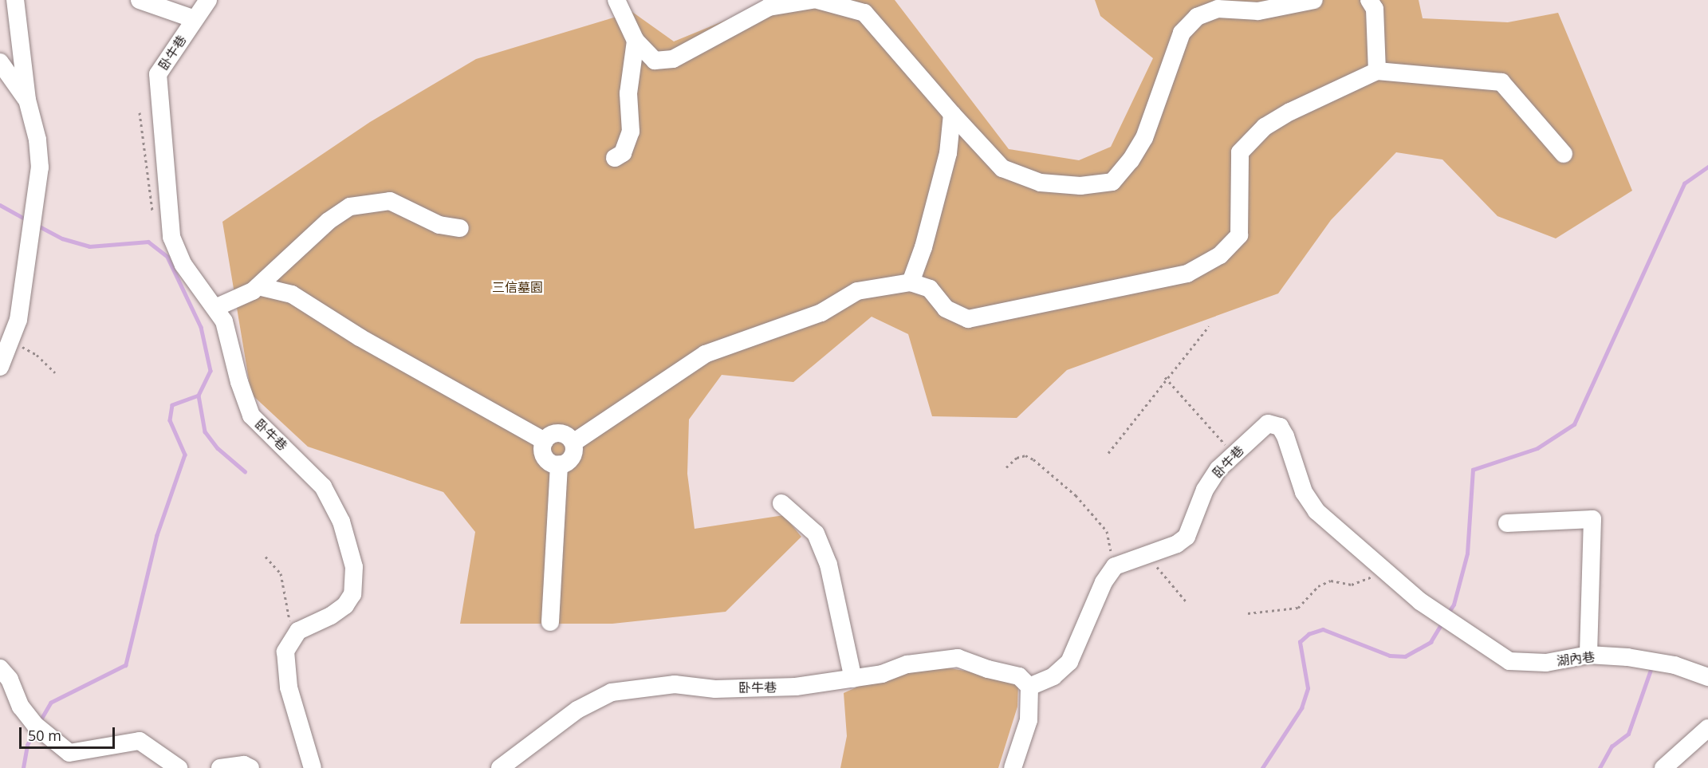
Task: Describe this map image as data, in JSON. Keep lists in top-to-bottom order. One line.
{"streets":{"lane":["卧牛巷","湖內巷"]},"crossings":[["卧牛巷","湖內巷"]],"parks":["三信墓園"],"scale_bar":"50 m"}
